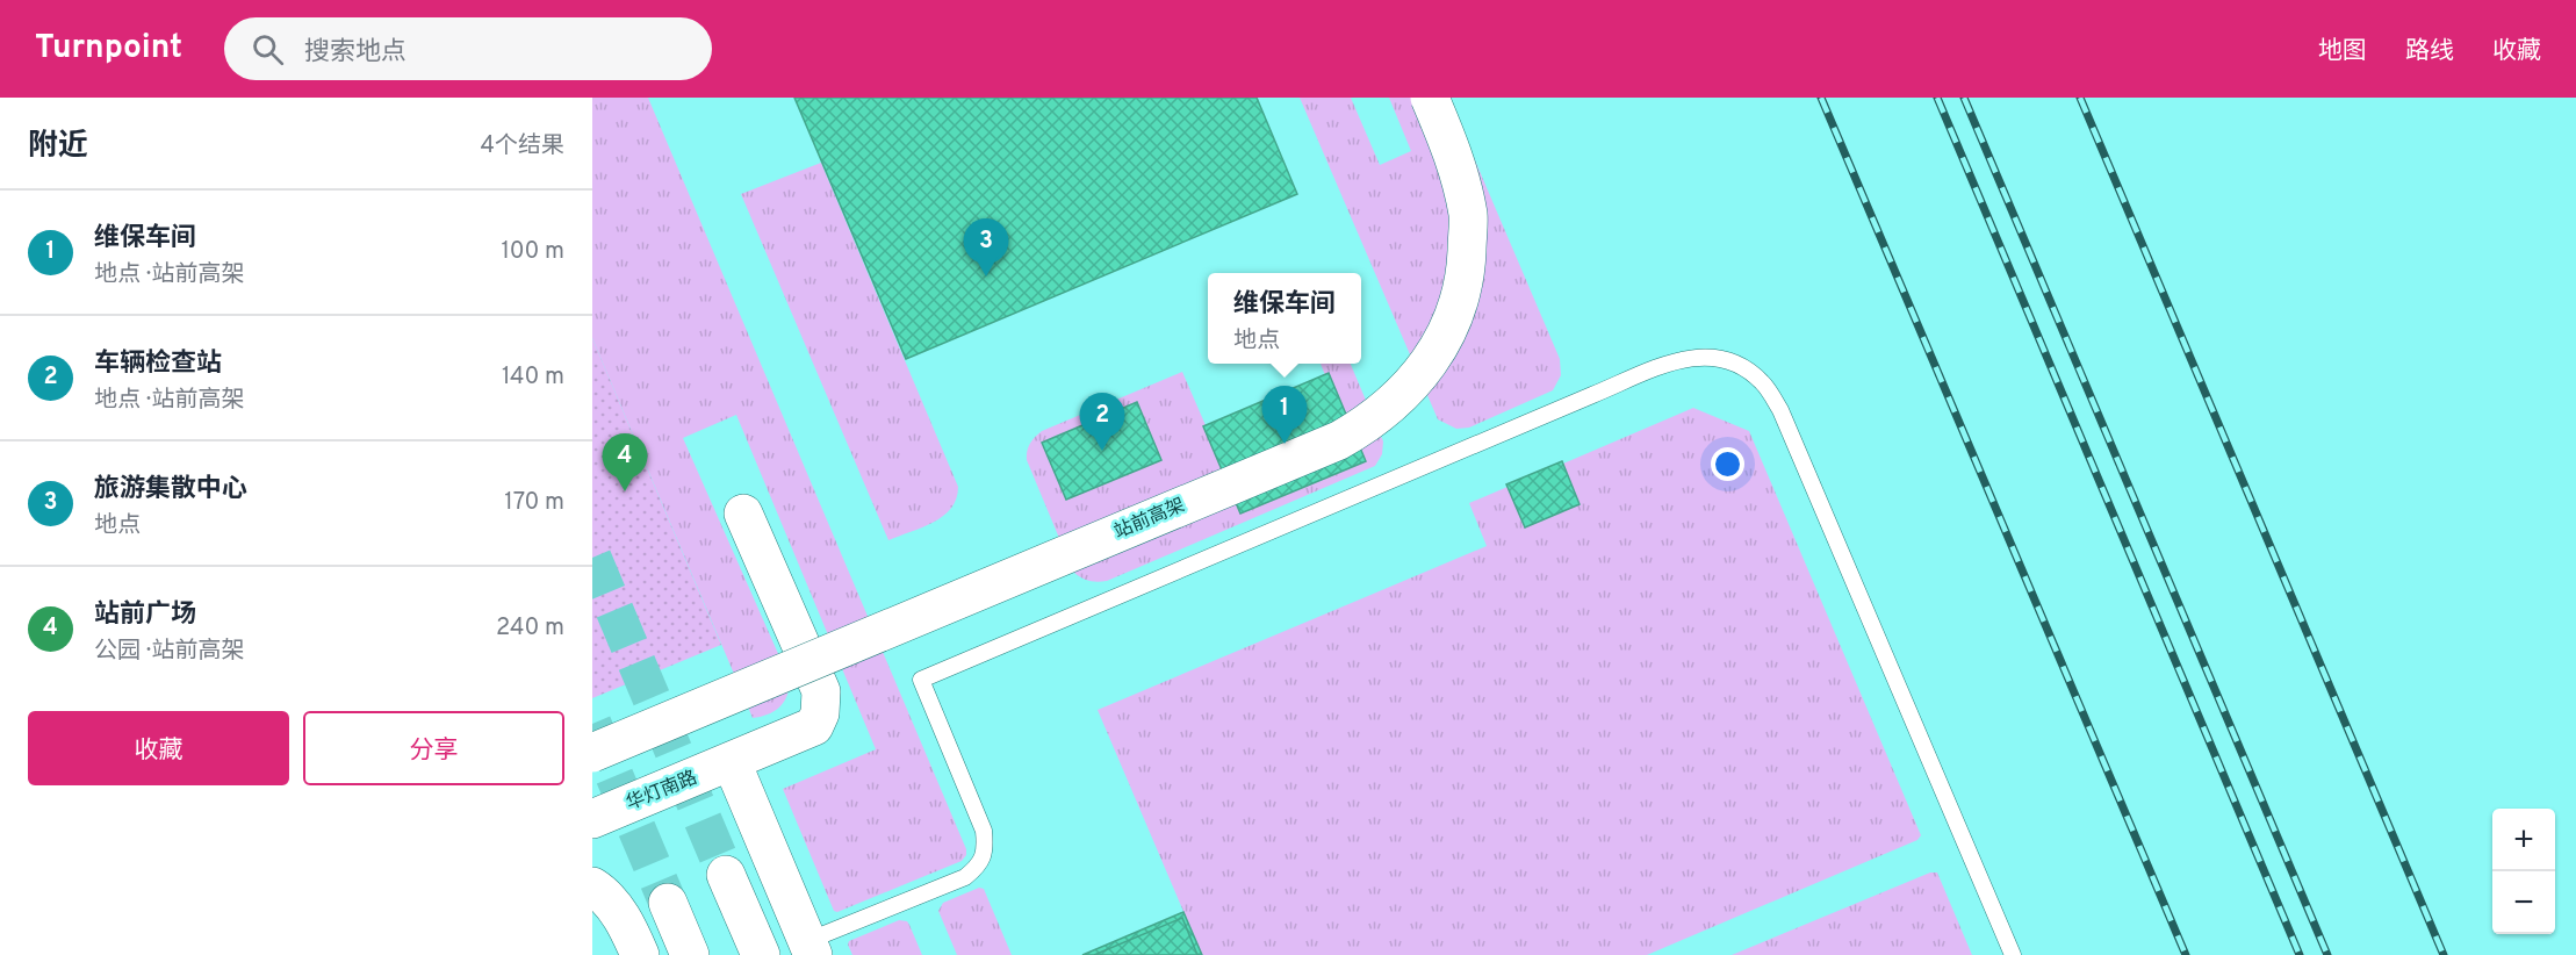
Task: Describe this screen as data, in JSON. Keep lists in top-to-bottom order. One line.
{"streets":{"main road":["站前高架","华灯南路"]},"page":{"header":"Turnpoint","search":"搜索地点","nav":["地图","路线","收藏"],"heading":["附近","4个结果"],"list":[{"mark":"1","name":"维保车间","note":"地点 · 站前高架","value":"100 m"},{"mark":"2","name":"车辆检查站","note":"地点 · 站前高架","value":"140 m"},{"mark":"3","name":"旅游集散中心","note":"地点","value":"170 m"},{"mark":"4","name":"站前广场","note":"公园 · 站前高架","value":"240 m"}],"pins":["3","1","2","4"],"popup":["维保车间","地点"],"buttons":["收藏","分享"],"map_buttons":["+","−"]}}
